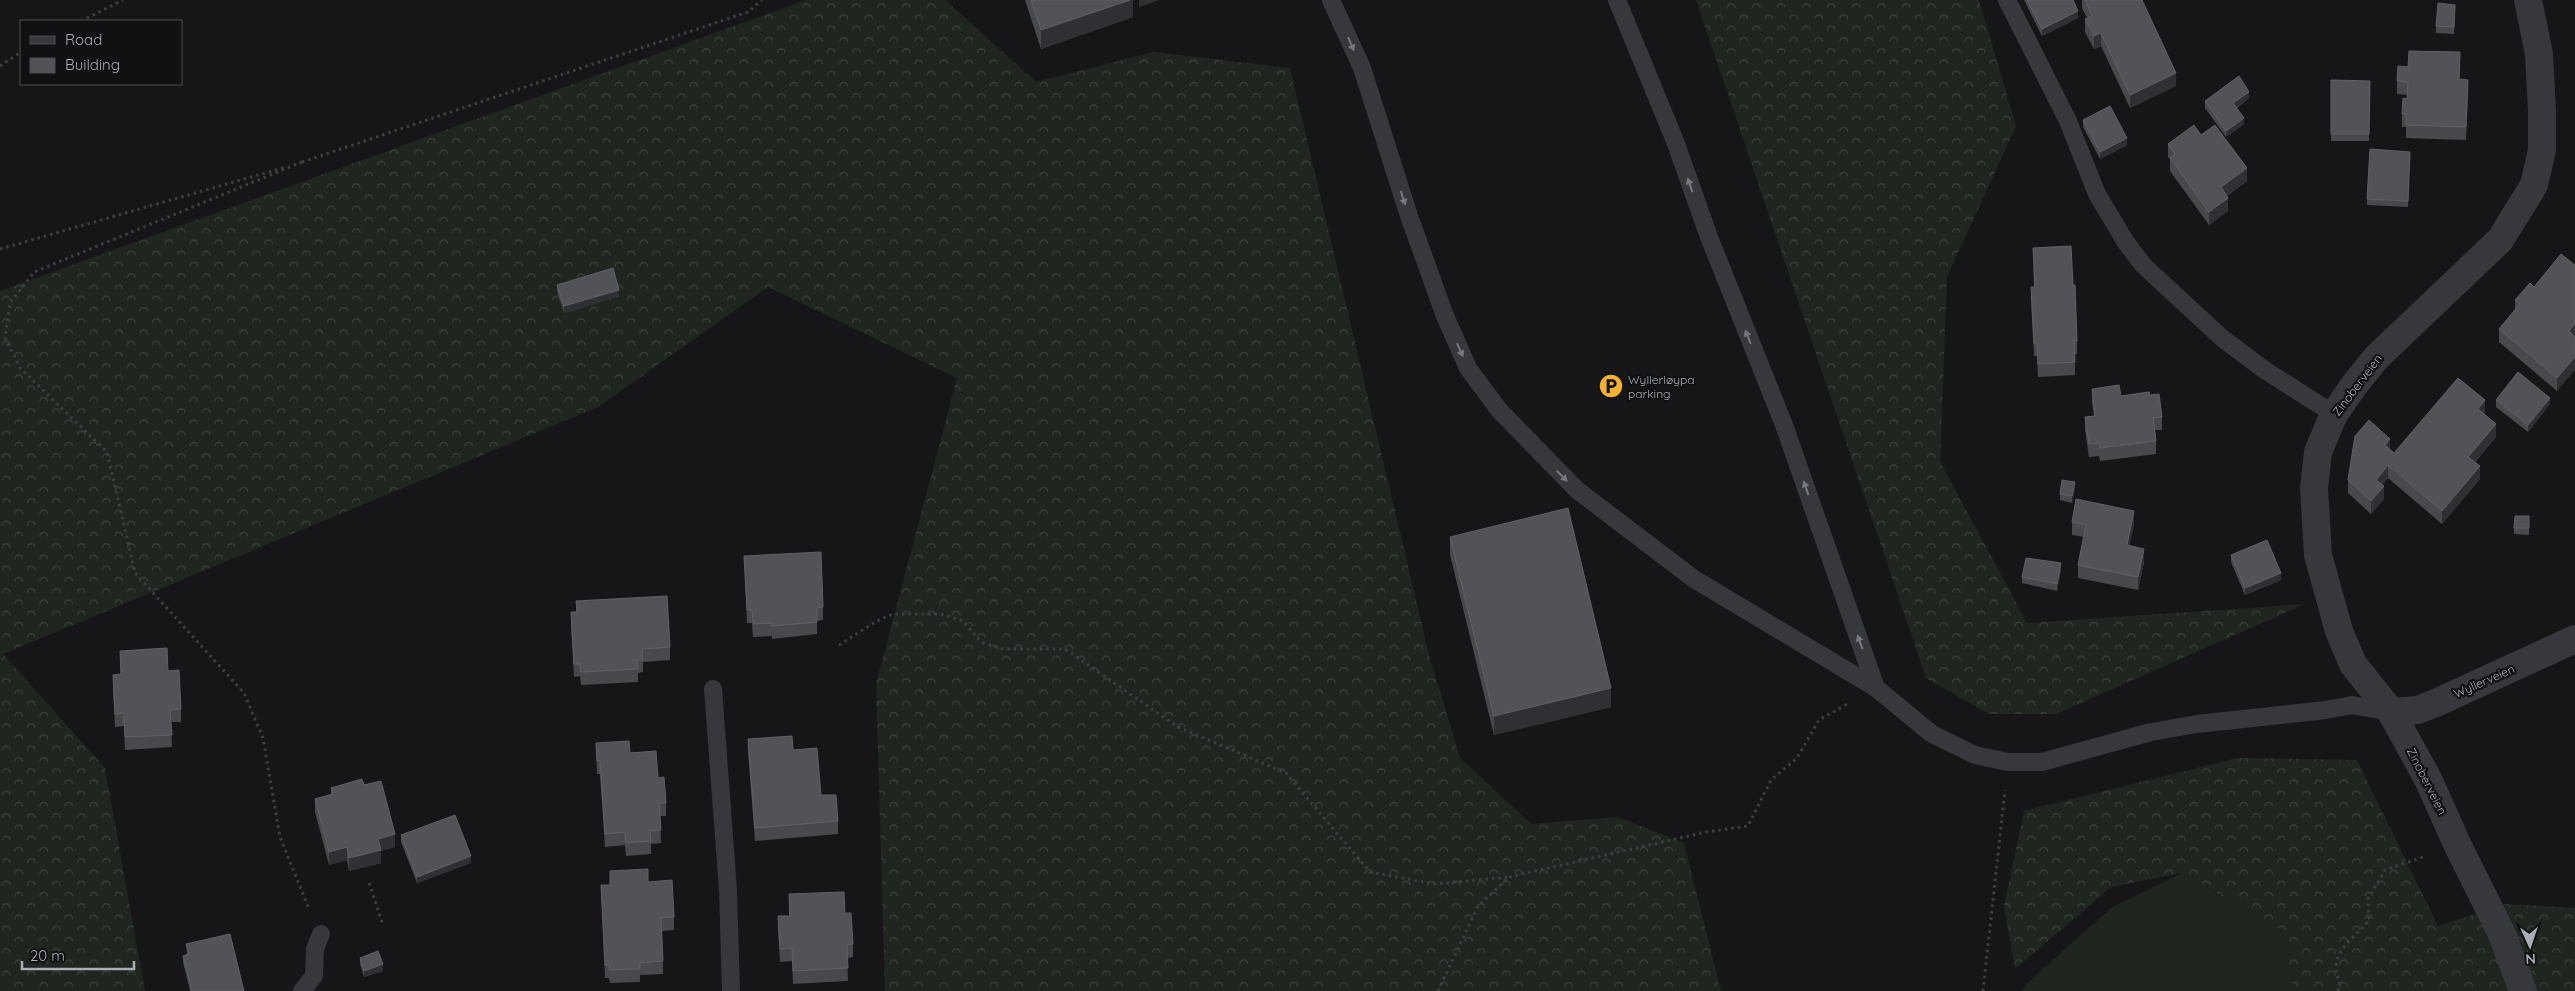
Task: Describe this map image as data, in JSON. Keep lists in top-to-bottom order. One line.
{"streets":{"street":["Zinoberveien","Wyllerveien"]},"crossings":[["Zinoberveien","Wyllerveien"]],"places":{"parking":["Wyllerløypa parking"]},"legend":["Road","Building"],"scale_bar":"20 m","north":"bottom"}
